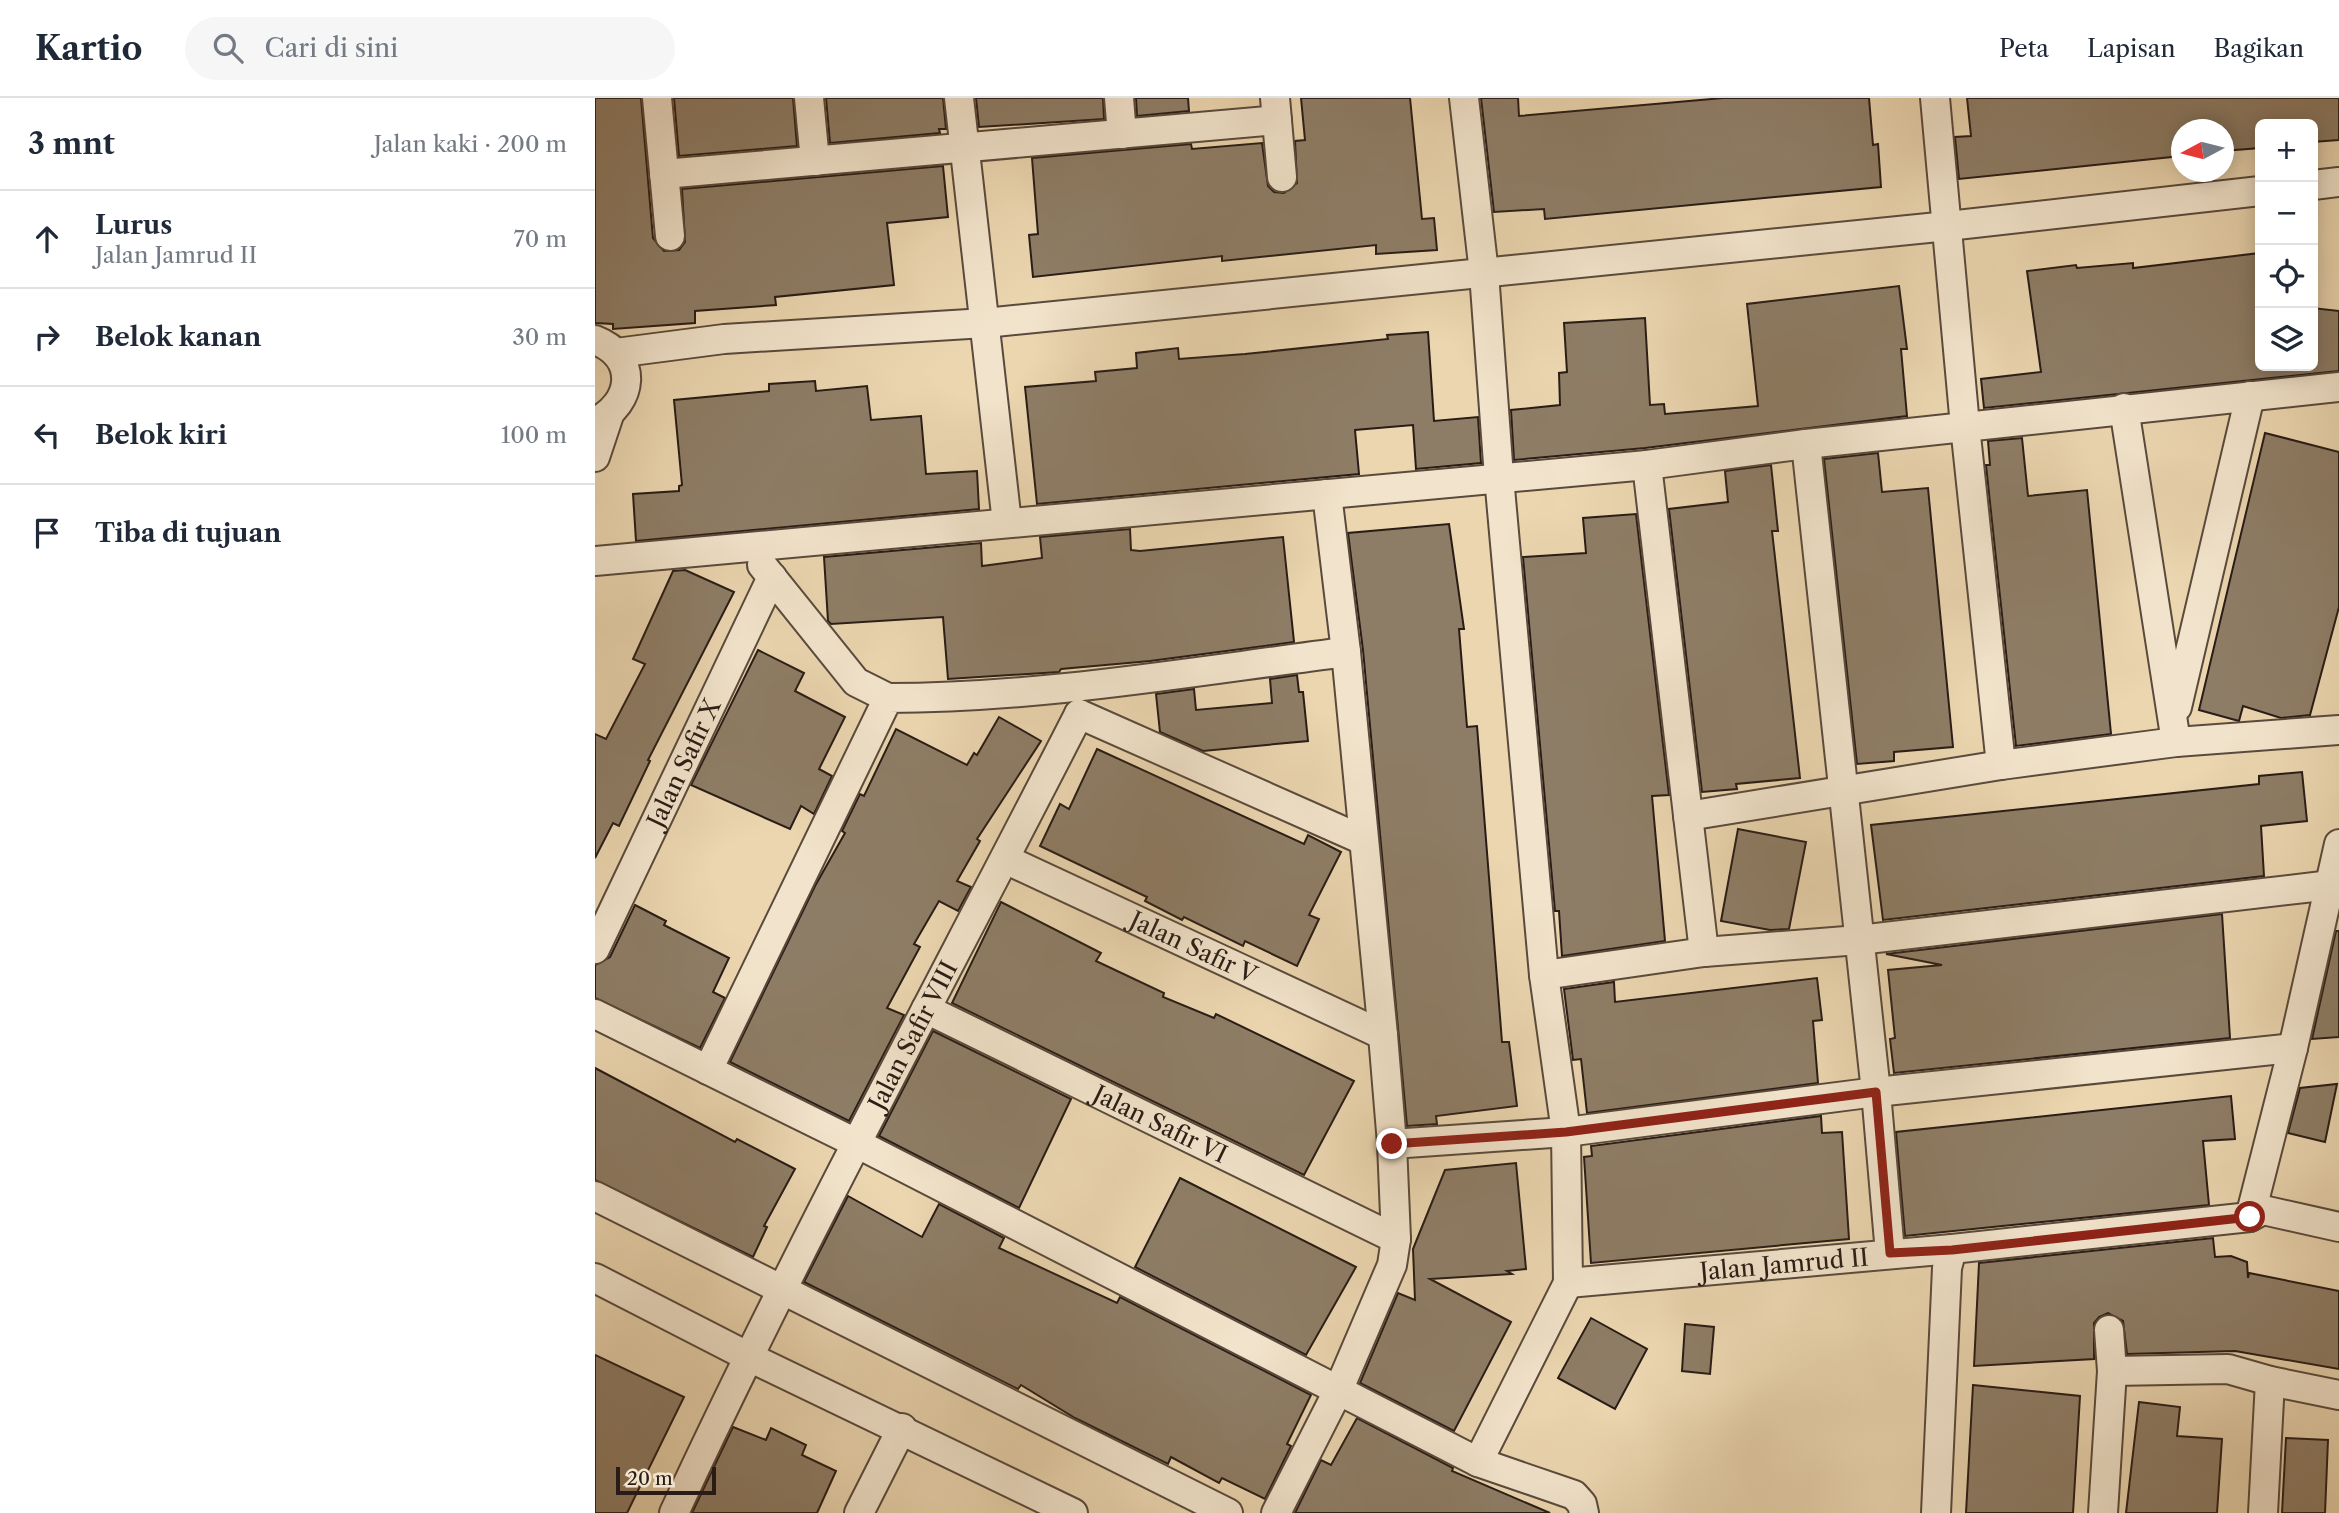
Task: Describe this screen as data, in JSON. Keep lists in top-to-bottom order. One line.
{"streets":{"street":["Jalan Safir X","Jalan Safir V","Jalan Safir VIII","Jalan Safir VI","Jalan Jamrud II"]},"crossings":[["Jalan Safir V","Jalan Safir VIII"],["Jalan Safir VIII","Jalan Safir VI"]],"scale_bar":"20 m","north":"left","page":{"header":"Kartio","search":"Cari di sini","nav":["Peta","Lapisan","Bagikan"],"heading":["3 mnt","Jalan kaki · 200 m"],"map_buttons":["+","−"],"list":[["Lurus","Jalan Jamrud II","70 m"],["Belok kanan","30 m"],["Belok kiri","100 m"],"Tiba di tujuan"],"scale":"20 m"}}
